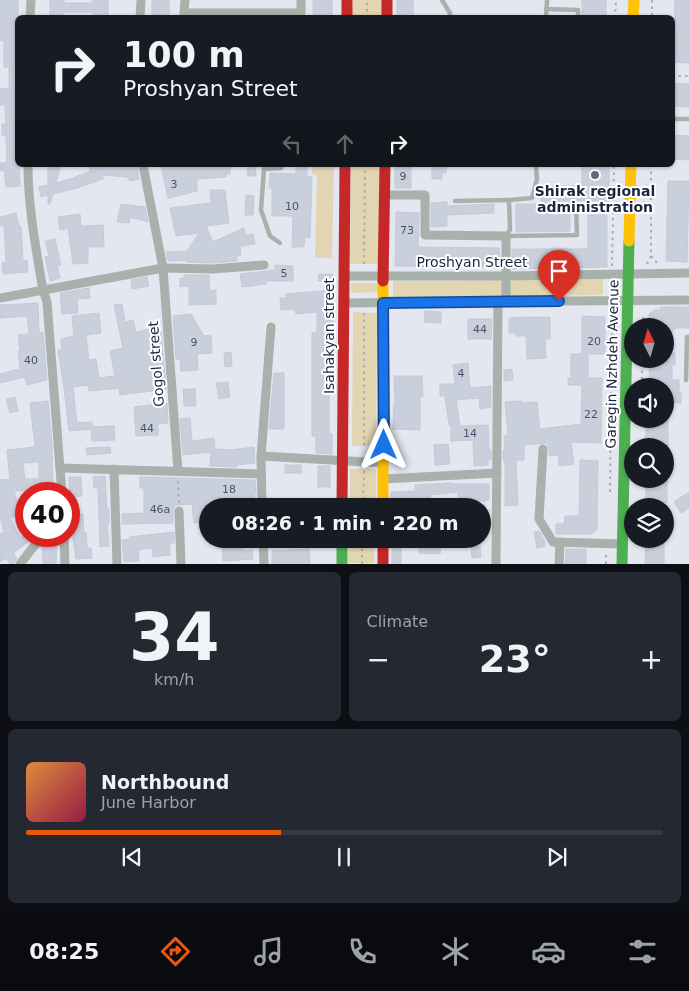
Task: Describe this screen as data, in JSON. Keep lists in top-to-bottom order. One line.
{"streets":{"main road":["Isahakyan street","Garegin Nzhdeh Avenue"],"street":["Proshyan Street","Gogol street"]},"crossings":[["Proshyan Street","Isahakyan street"],["Proshyan Street","Garegin Nzhdeh Avenue"]],"places":["Shirak regional administration"],"house_numbers":["9","3","10","73","5","44","20","9","40","4","22","44","14","18","46a"],"north":"top","page":{"turn":["100 m","Proshyan Street"],"limit":"40","trip":"08:26 · 1 min · 220 m","tile":[["34","km/h"],"Climate"],"heat":["−","23°","+"],"song":["Northbound","June Harbor"],"tabs":"08:25"}}
